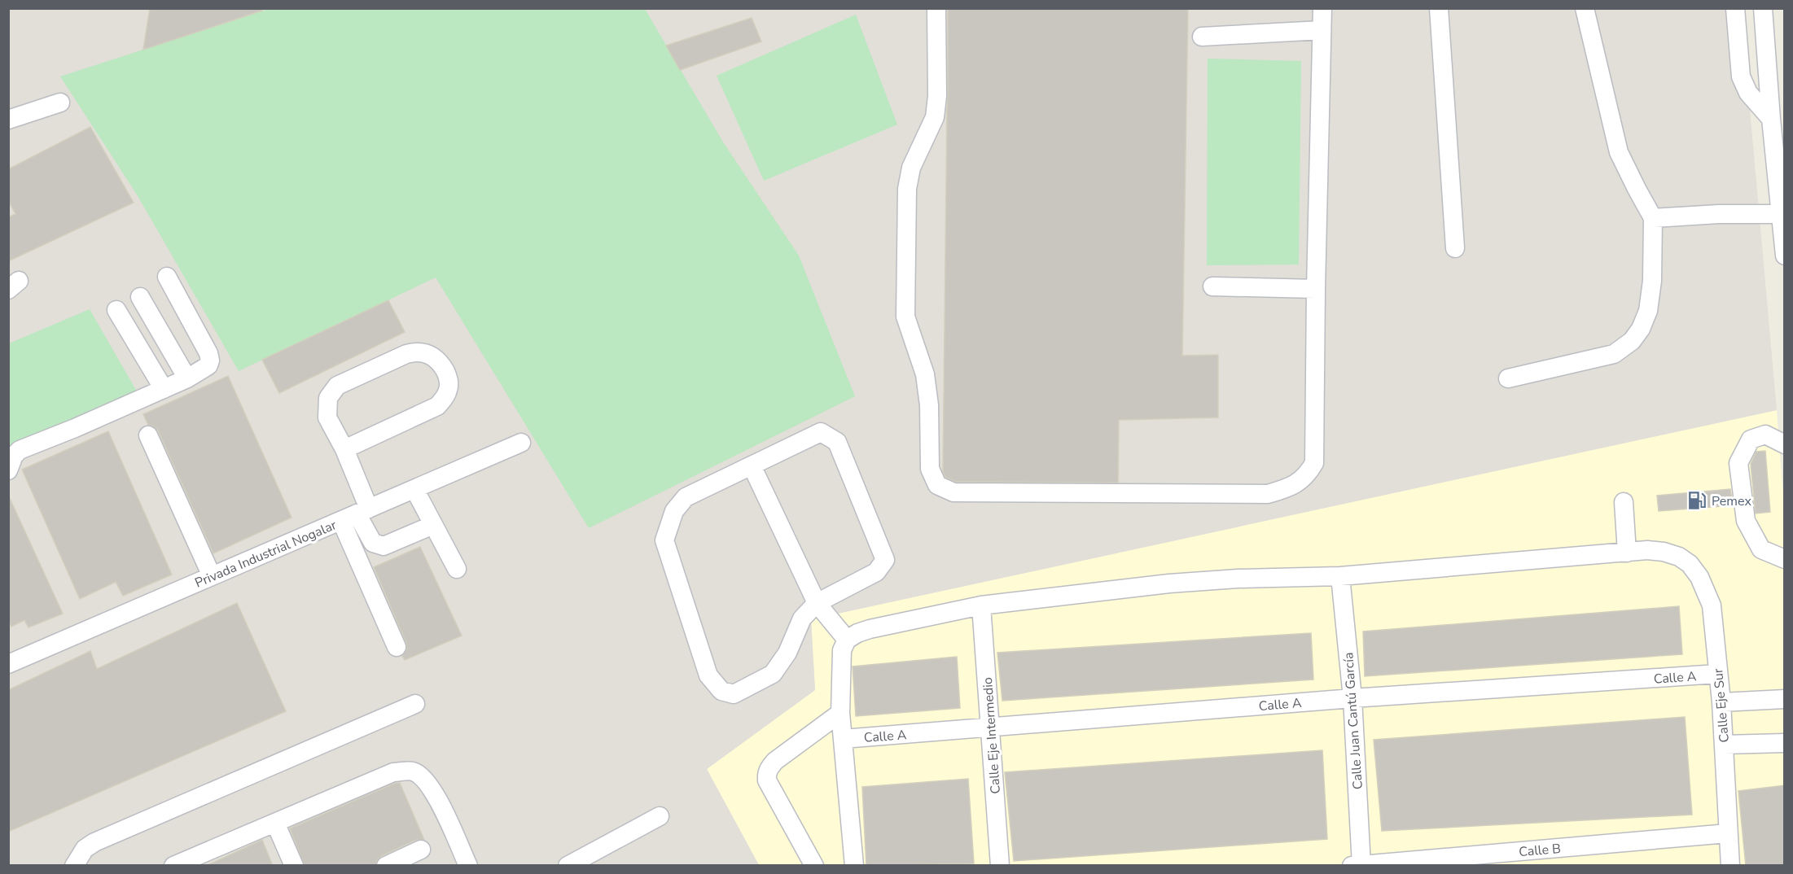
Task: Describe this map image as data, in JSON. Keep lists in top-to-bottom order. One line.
{"streets":{"street":["Privada Industrial Nogalar","Calle A","Calle Eje Sur","Calle Juan Cantú García","Calle Eje Intermedio","Calle B"]},"crossings":[["Calle A","Calle Eje Sur"],["Calle A","Calle Juan Cantú García"],["Calle A","Calle Eje Intermedio"],["Calle Eje Sur","Calle B"],["Calle Juan Cantú García","Calle B"]],"places":{"fuel station":["Pemex"]}}
